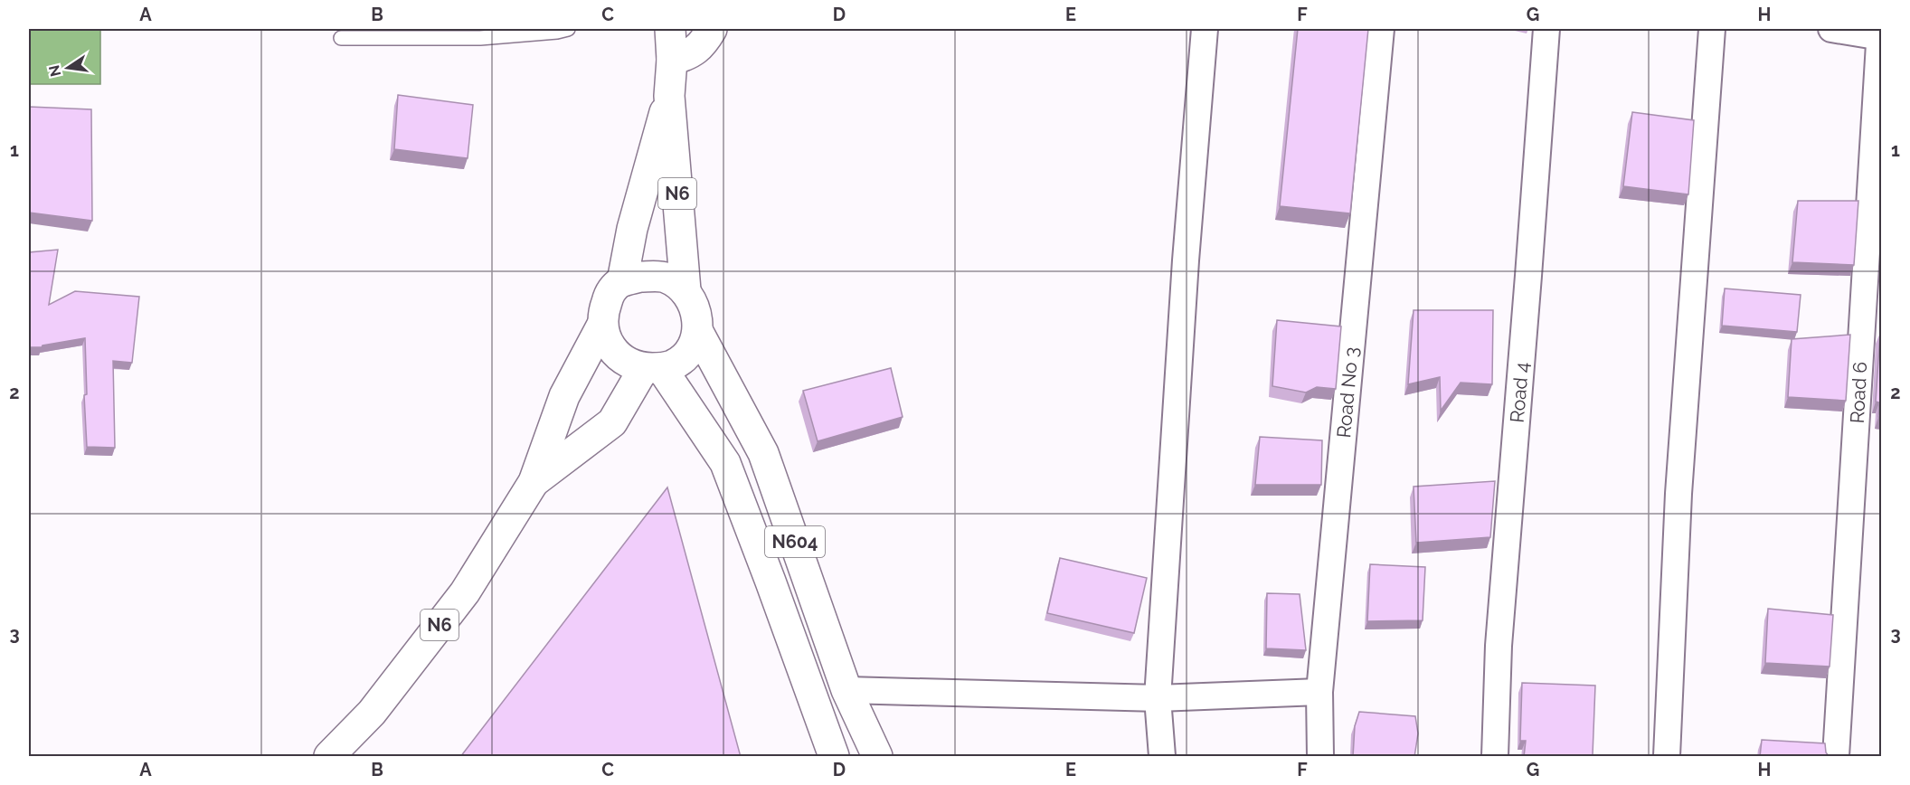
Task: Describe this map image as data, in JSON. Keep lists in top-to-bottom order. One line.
{"streets":{"main road":["N6","N604"],"street":["Road No 3","Road 4","Road 6"]},"crossings":[["N6","N604"]],"north":"left","grid":{"columns":["A","B","C","D","E","F","G","H"],"rows":["1","2","3"]}}
